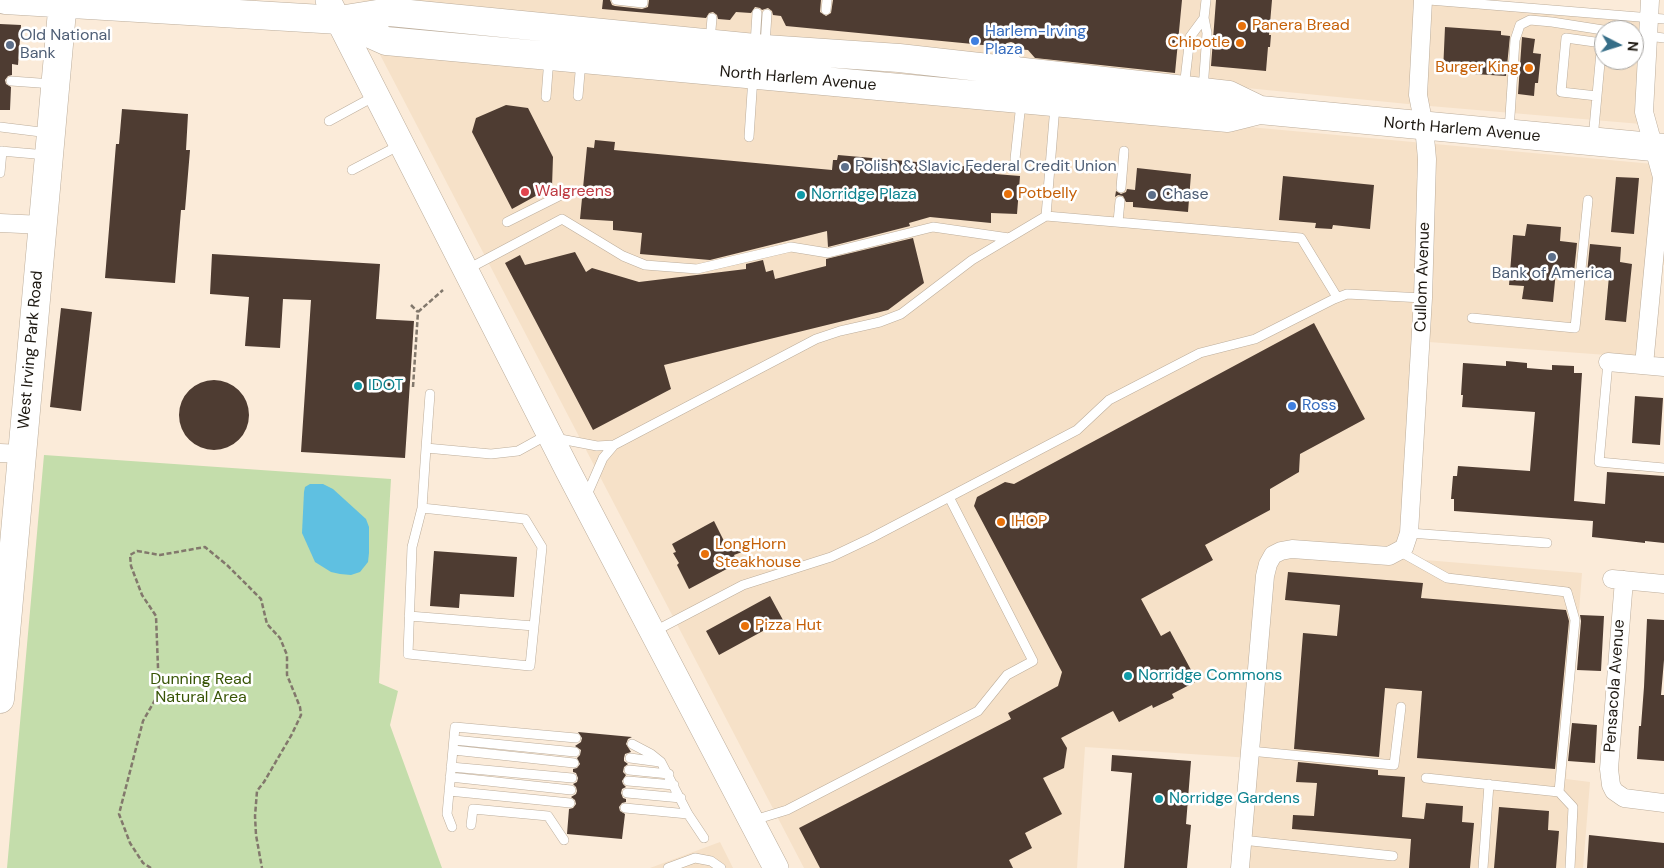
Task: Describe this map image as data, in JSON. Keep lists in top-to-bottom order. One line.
{"streets":{"main road":["North Harlem Avenue","West Irving Park Road"],"street":["Cullom Avenue","Pensacola Avenue"]},"crossings":[["North Harlem Avenue","Cullom Avenue"],["North Harlem Avenue","West Irving Park Road"]],"parks":["Dunning Read Natural Area"],"places":["Panera Bread","Harlem-Irving Plaza","Chipotle","Old National Bank","Burger King","Polish & Slavic Federal Credit Union","Walgreens","Potbelly","Norridge Plaza","Chase","Bank of America","IDOT","Ross","IHOP","LongHorn Steakhouse","Pizza Hut","Norridge Commons","Norridge Gardens"],"north":"right"}
